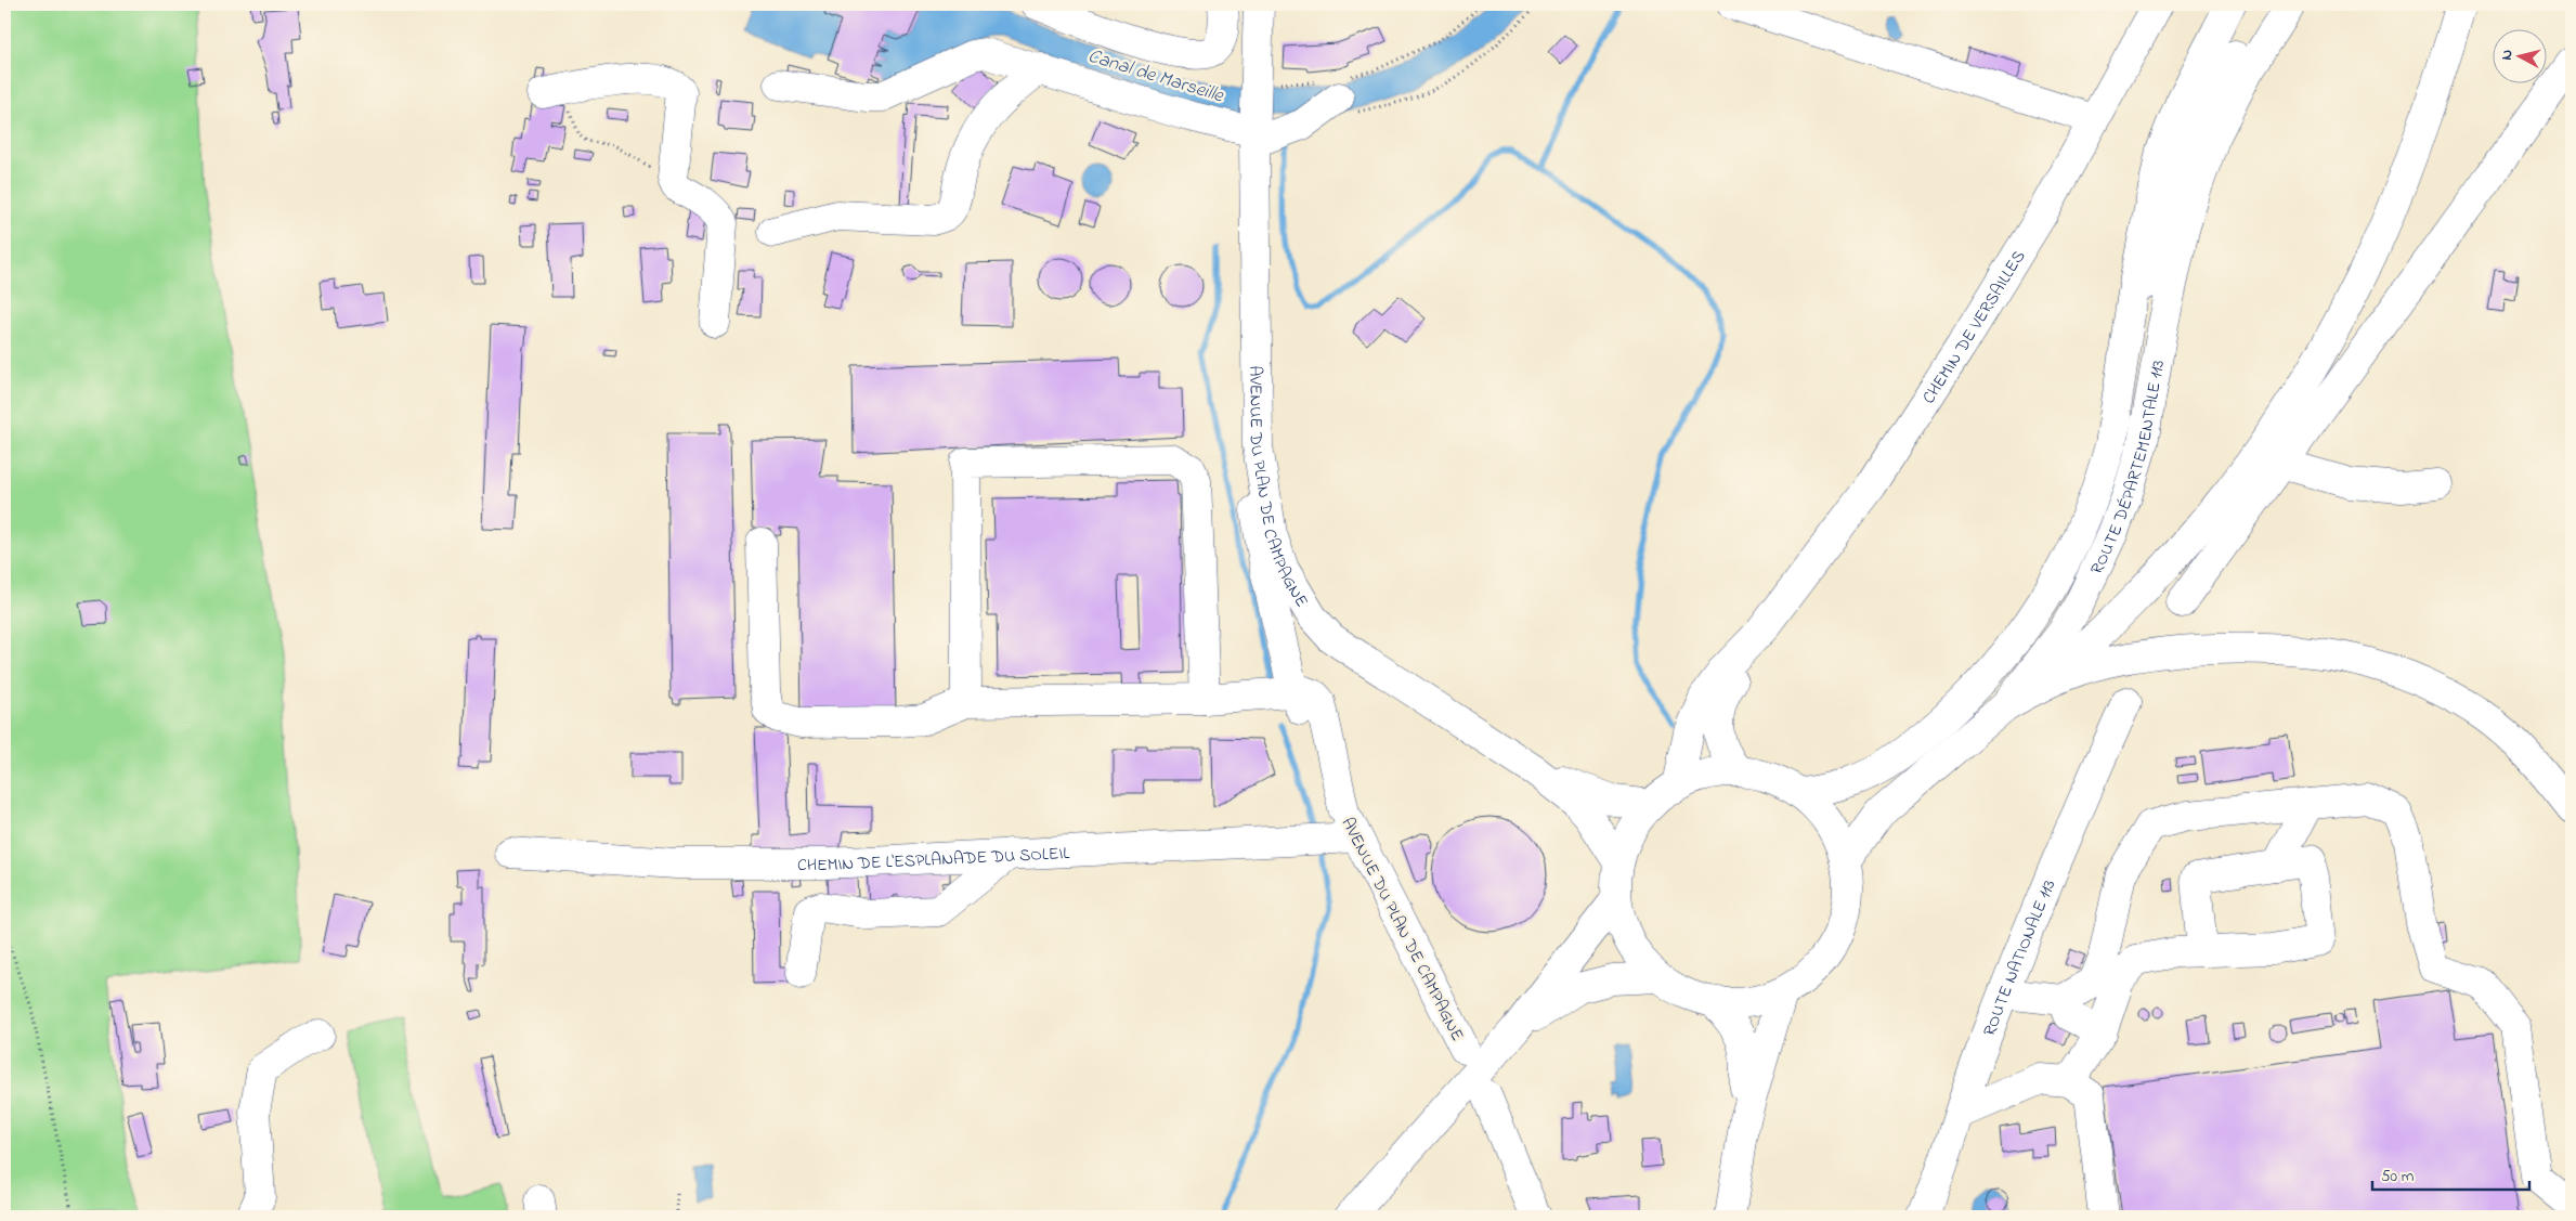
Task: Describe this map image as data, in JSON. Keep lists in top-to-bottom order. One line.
{"streets":{"main road":["CHEMIN DE VERSAILLES","ROUTE DÉPARTEMENTALE 113","AVENUE DU PLAN DE CAMPAGNE","CHEMIN DE L'ESPLANADE DU SOLEIL","ROUTE NATIONALE 113"]},"crossings":[["AVENUE DU PLAN DE CAMPAGNE","CHEMIN DE L'ESPLANADE DU SOLEIL"]],"water":["Canal de Marseille"],"scale_bar":"50 m","north":"left"}
